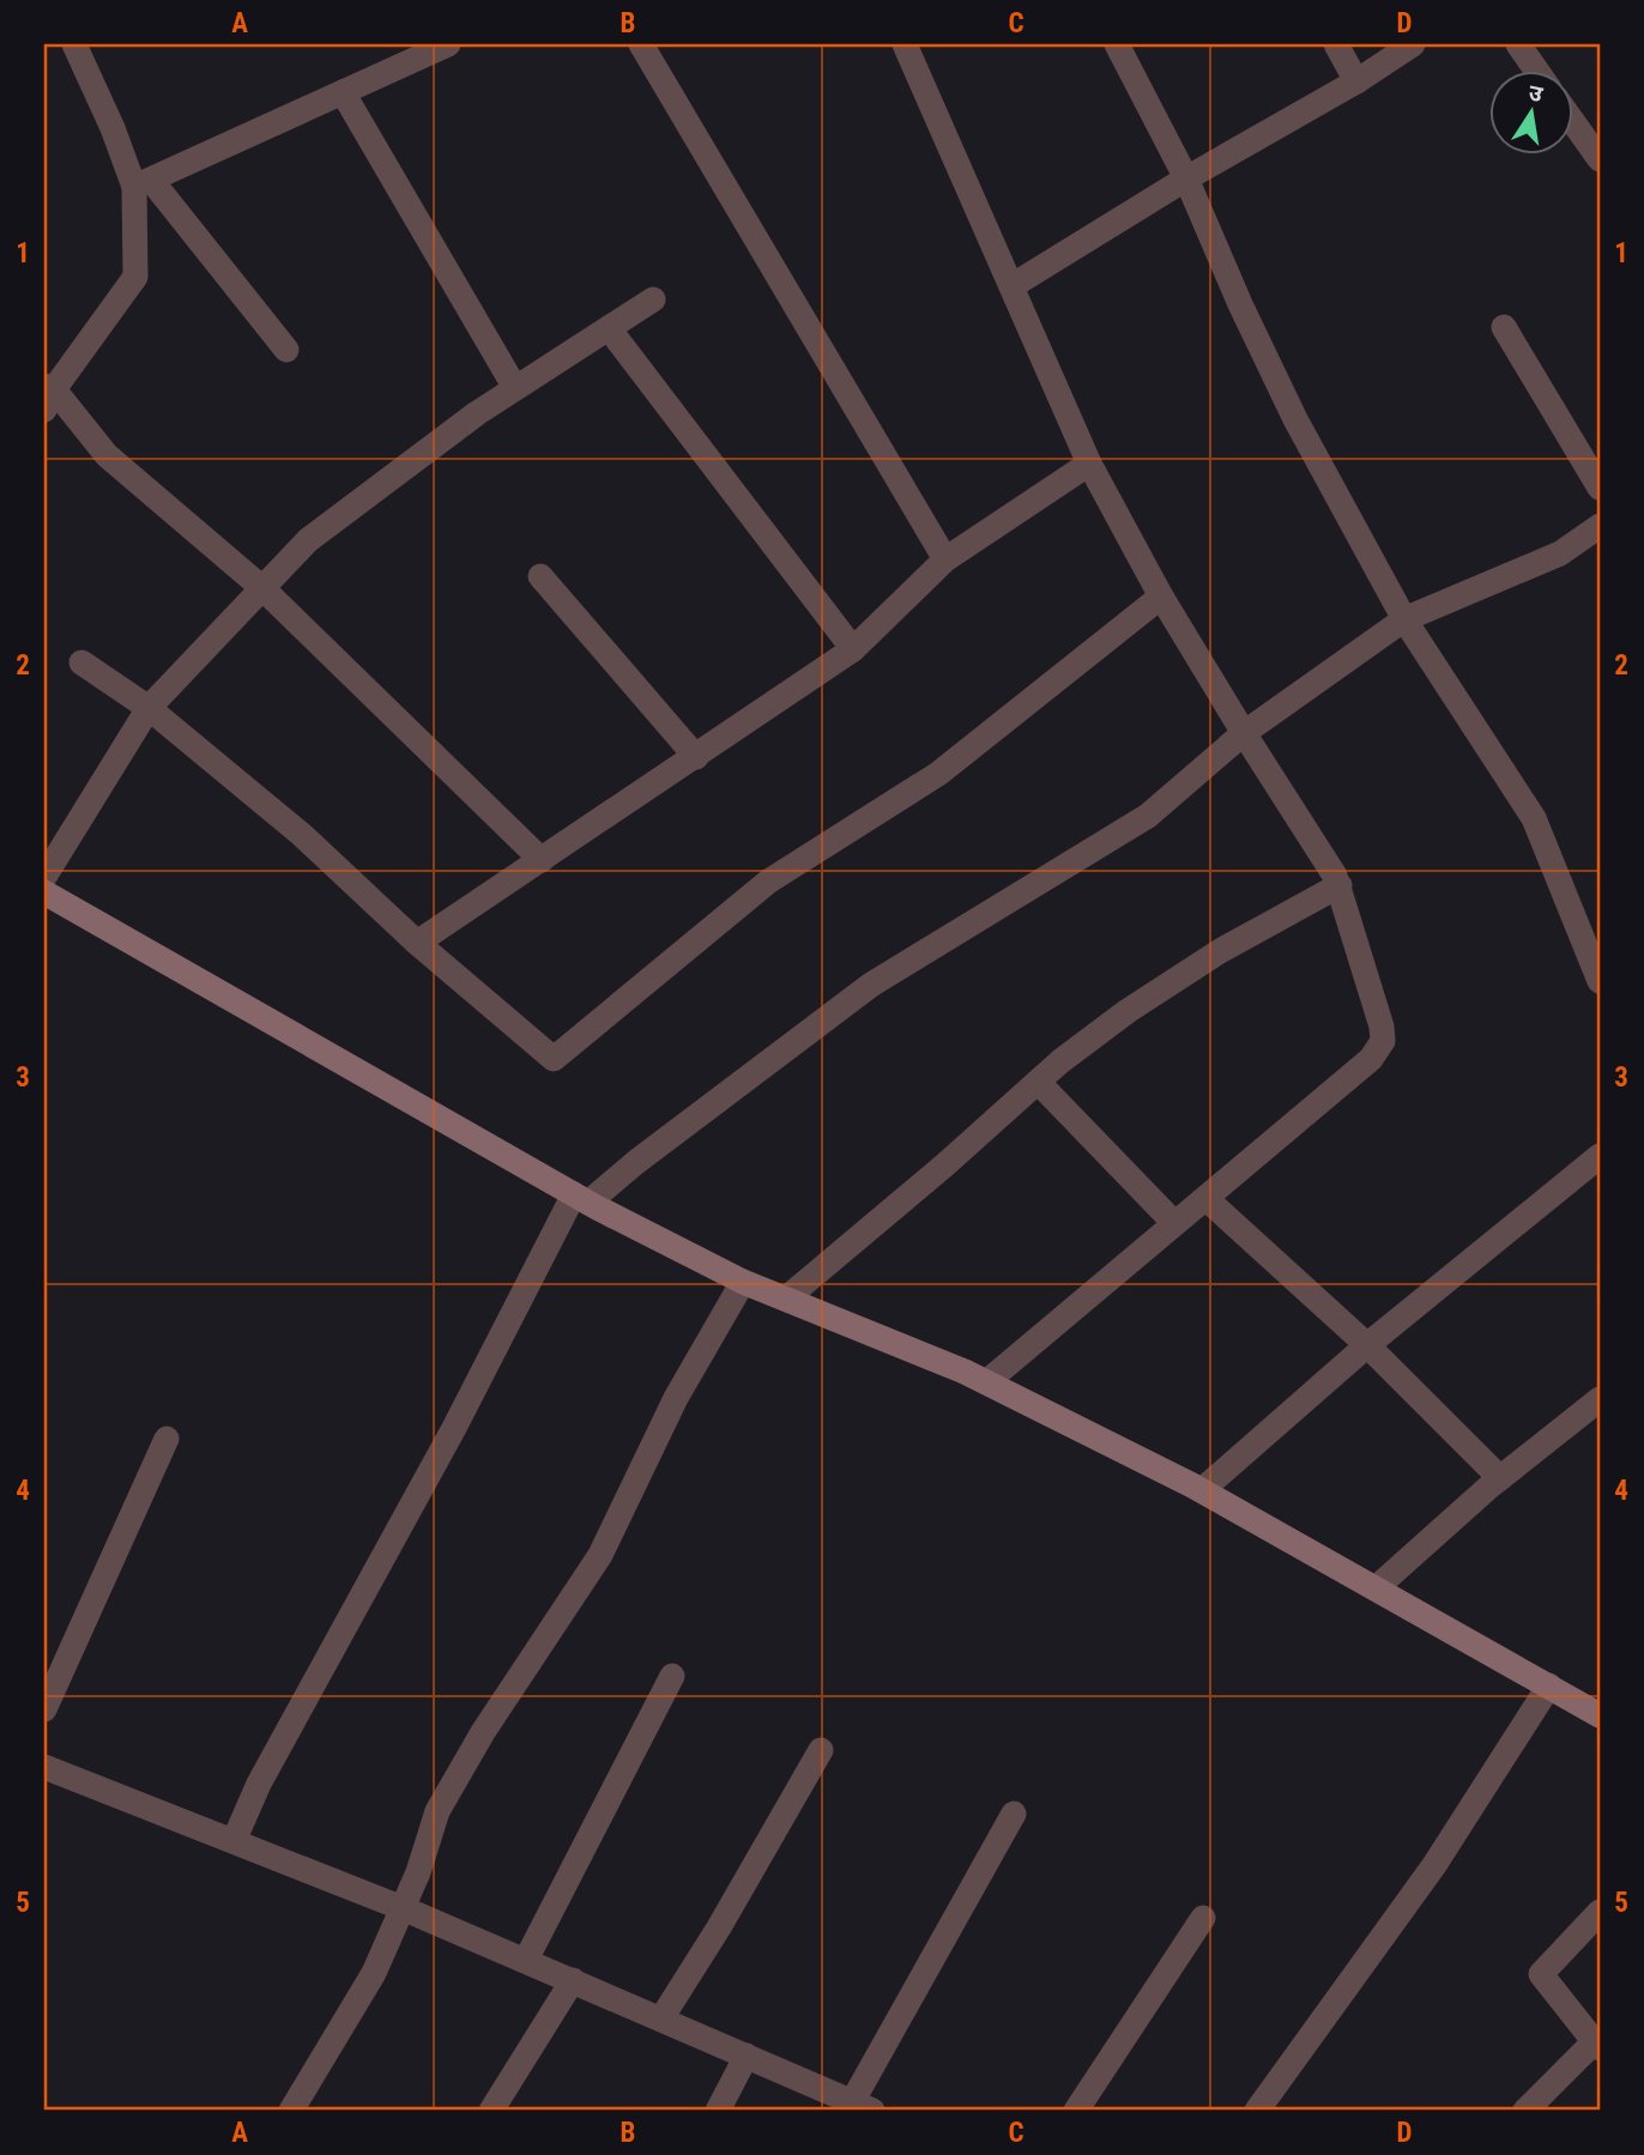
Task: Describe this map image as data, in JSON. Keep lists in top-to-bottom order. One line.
{"north":"top","grid":{"columns":["A","B","C","D"],"rows":["1","2","3","4","5"]}}
